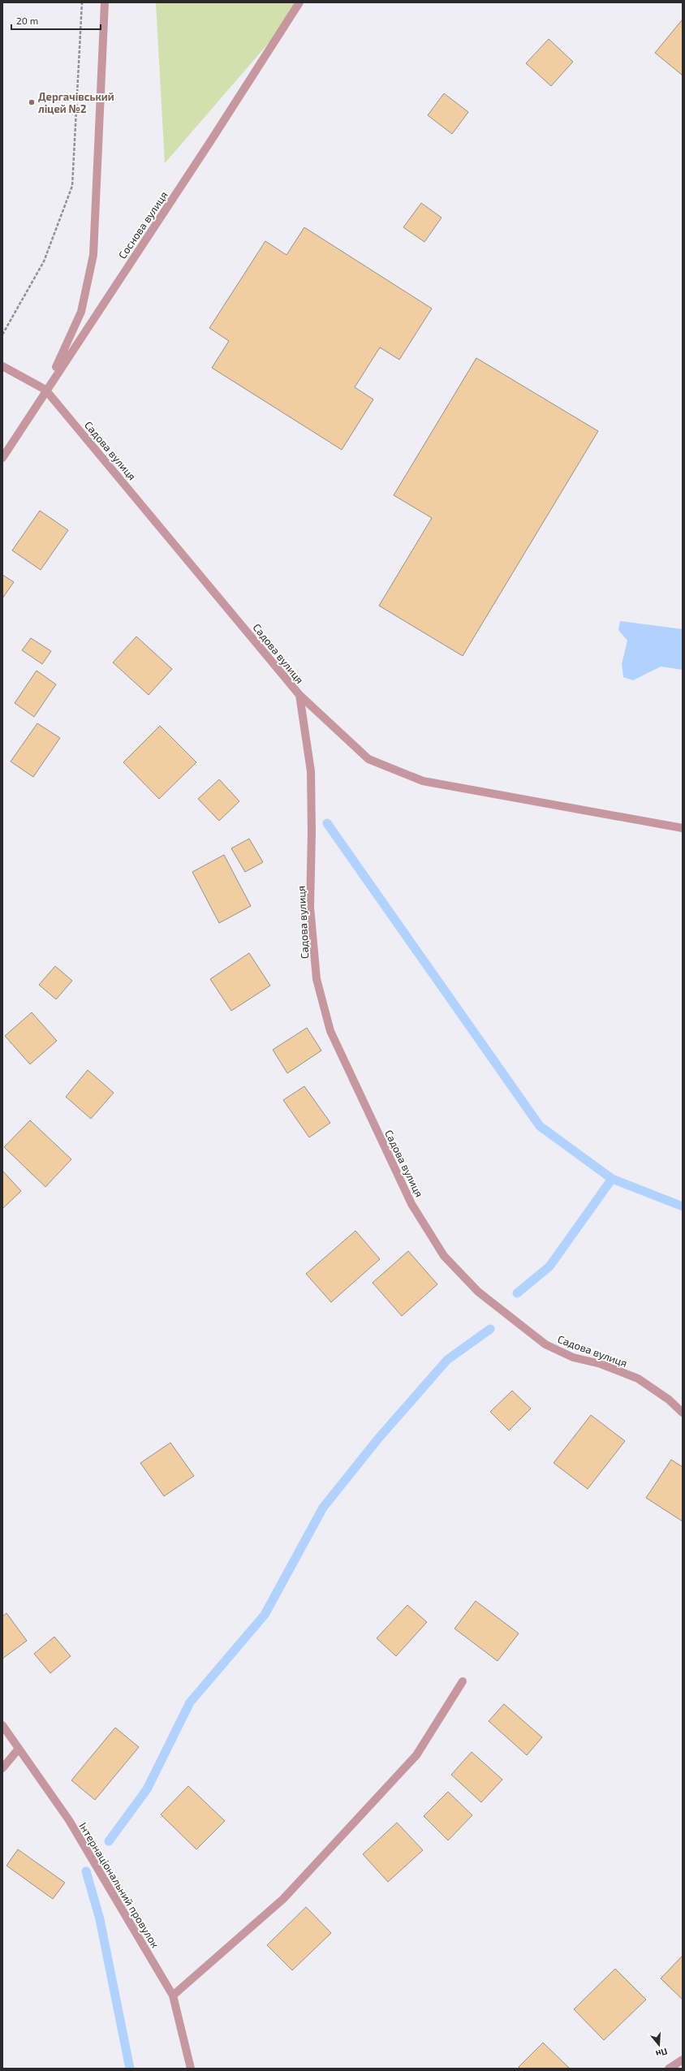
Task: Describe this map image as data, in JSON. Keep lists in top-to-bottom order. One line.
{"streets":{"street":["Соснова вулиця","Садова вулиця","Інтернаціональний провулок"]},"crossings":[["Соснова вулиця","Садова вулиця"]],"places":["Дергачівський ліцей №2"],"scale_bar":"20 m","north":"bottom"}
